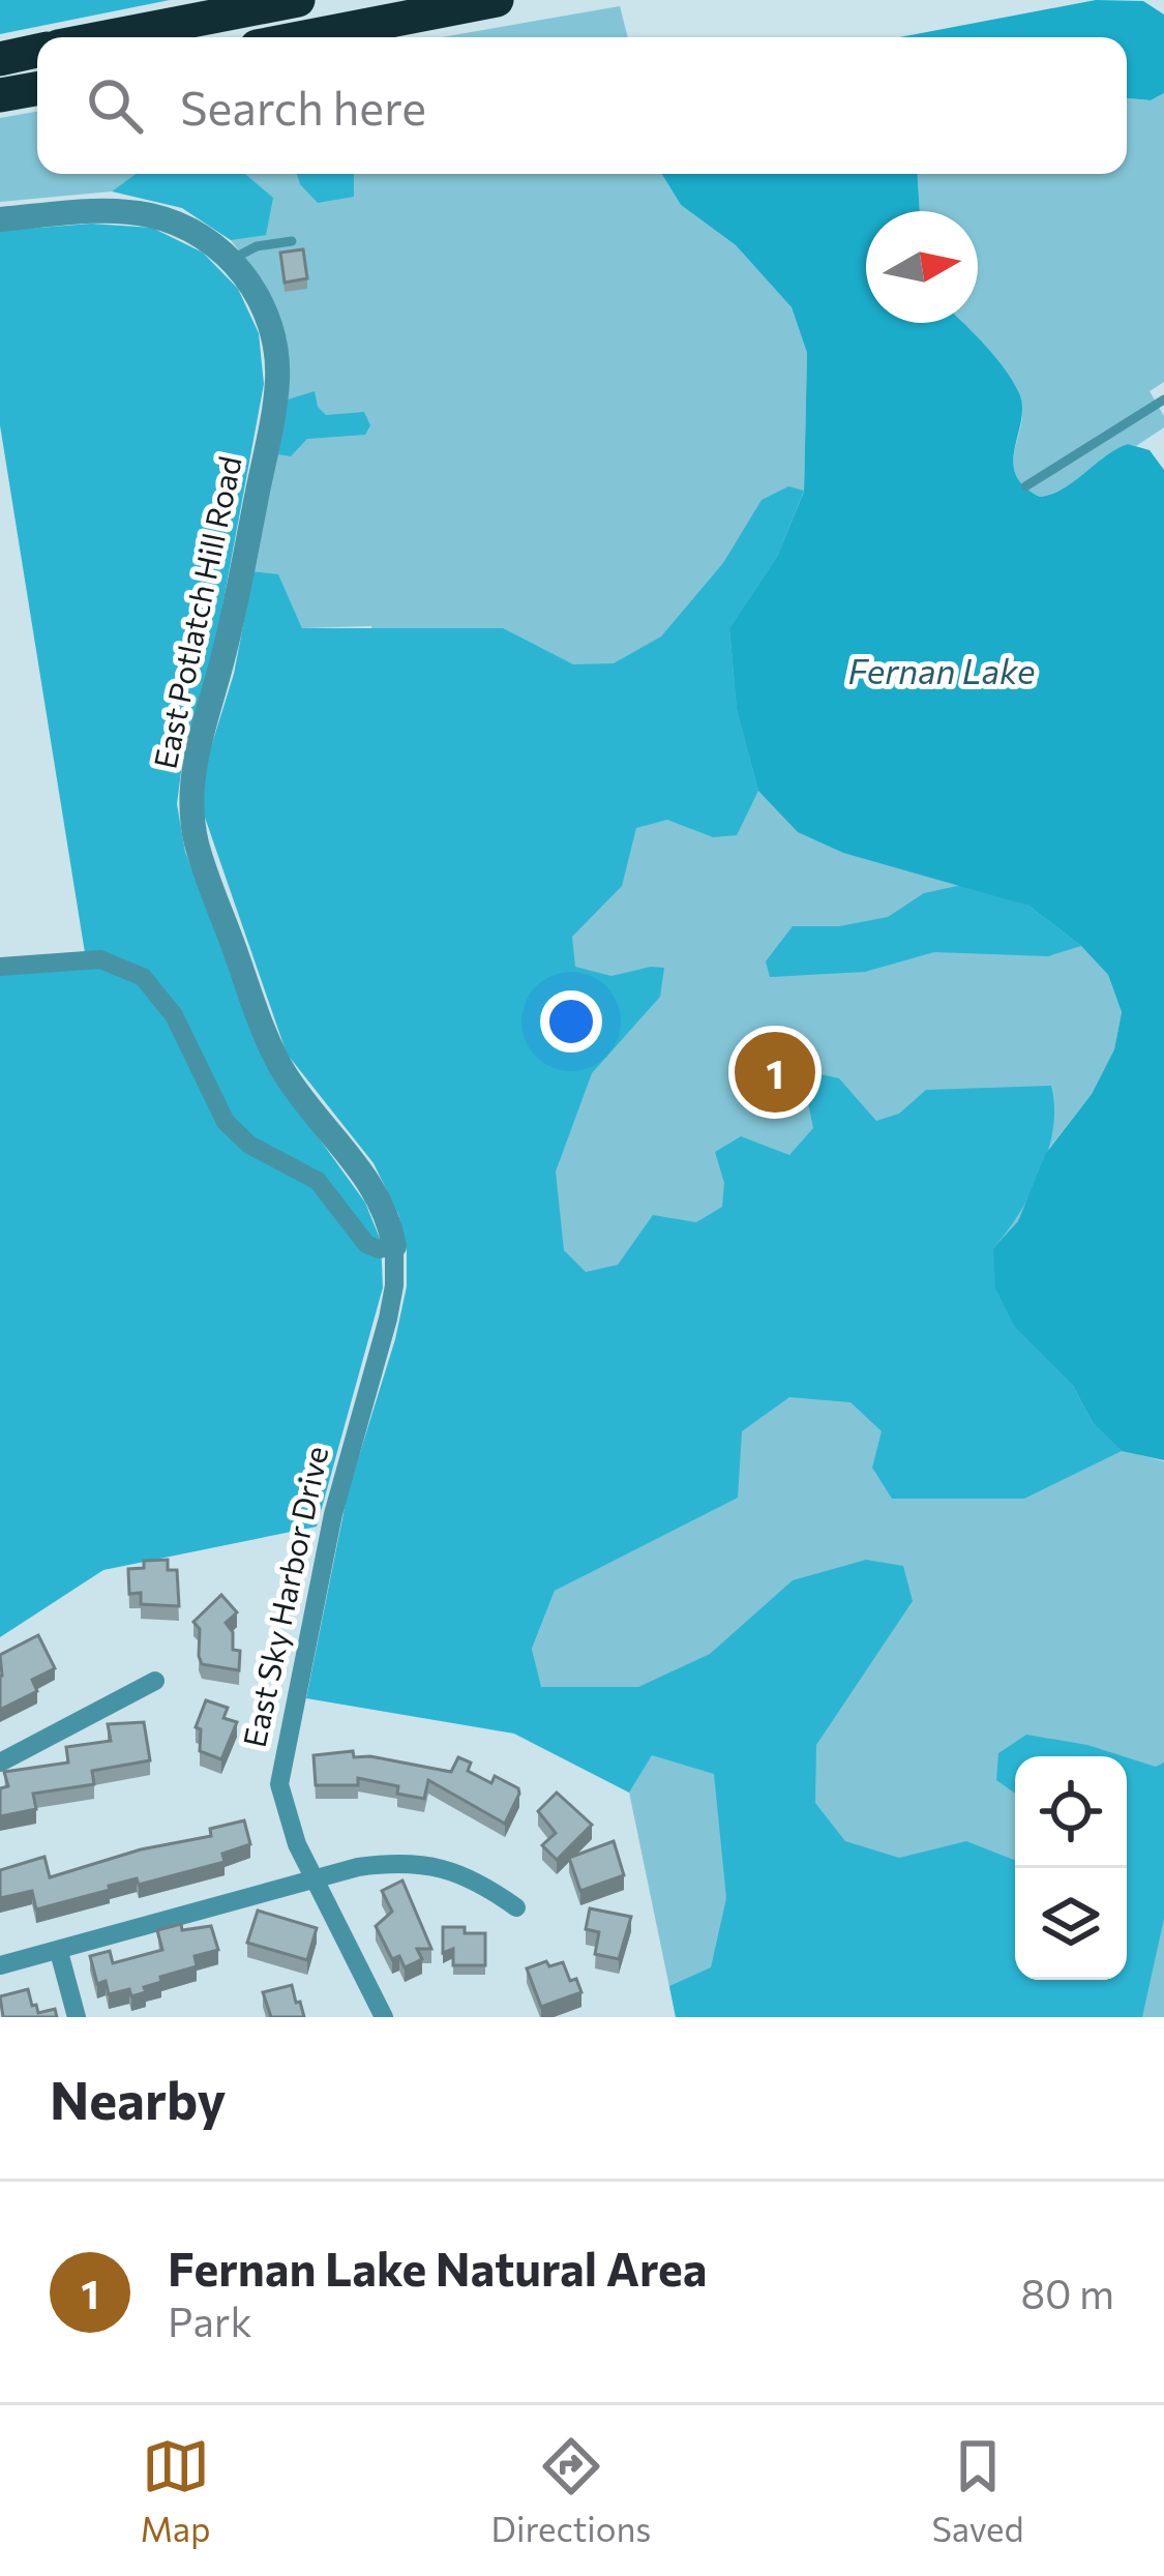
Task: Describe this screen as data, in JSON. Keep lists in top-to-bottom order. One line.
{"streets":{"street":["East Potlatch Hill Road","East Sky Harbor Drive"]},"crossings":[["East Potlatch Hill Road","East Sky Harbor Drive"]],"water":["Fernan Lake"],"north":"right","page":{"search":"Search here","pins":"1","heading":"Nearby","list":[{"mark":"1","name":"Fernan Lake Natural Area","note":"Park","value":"80 m"}],"nav":["Map","Directions","Saved"]}}
